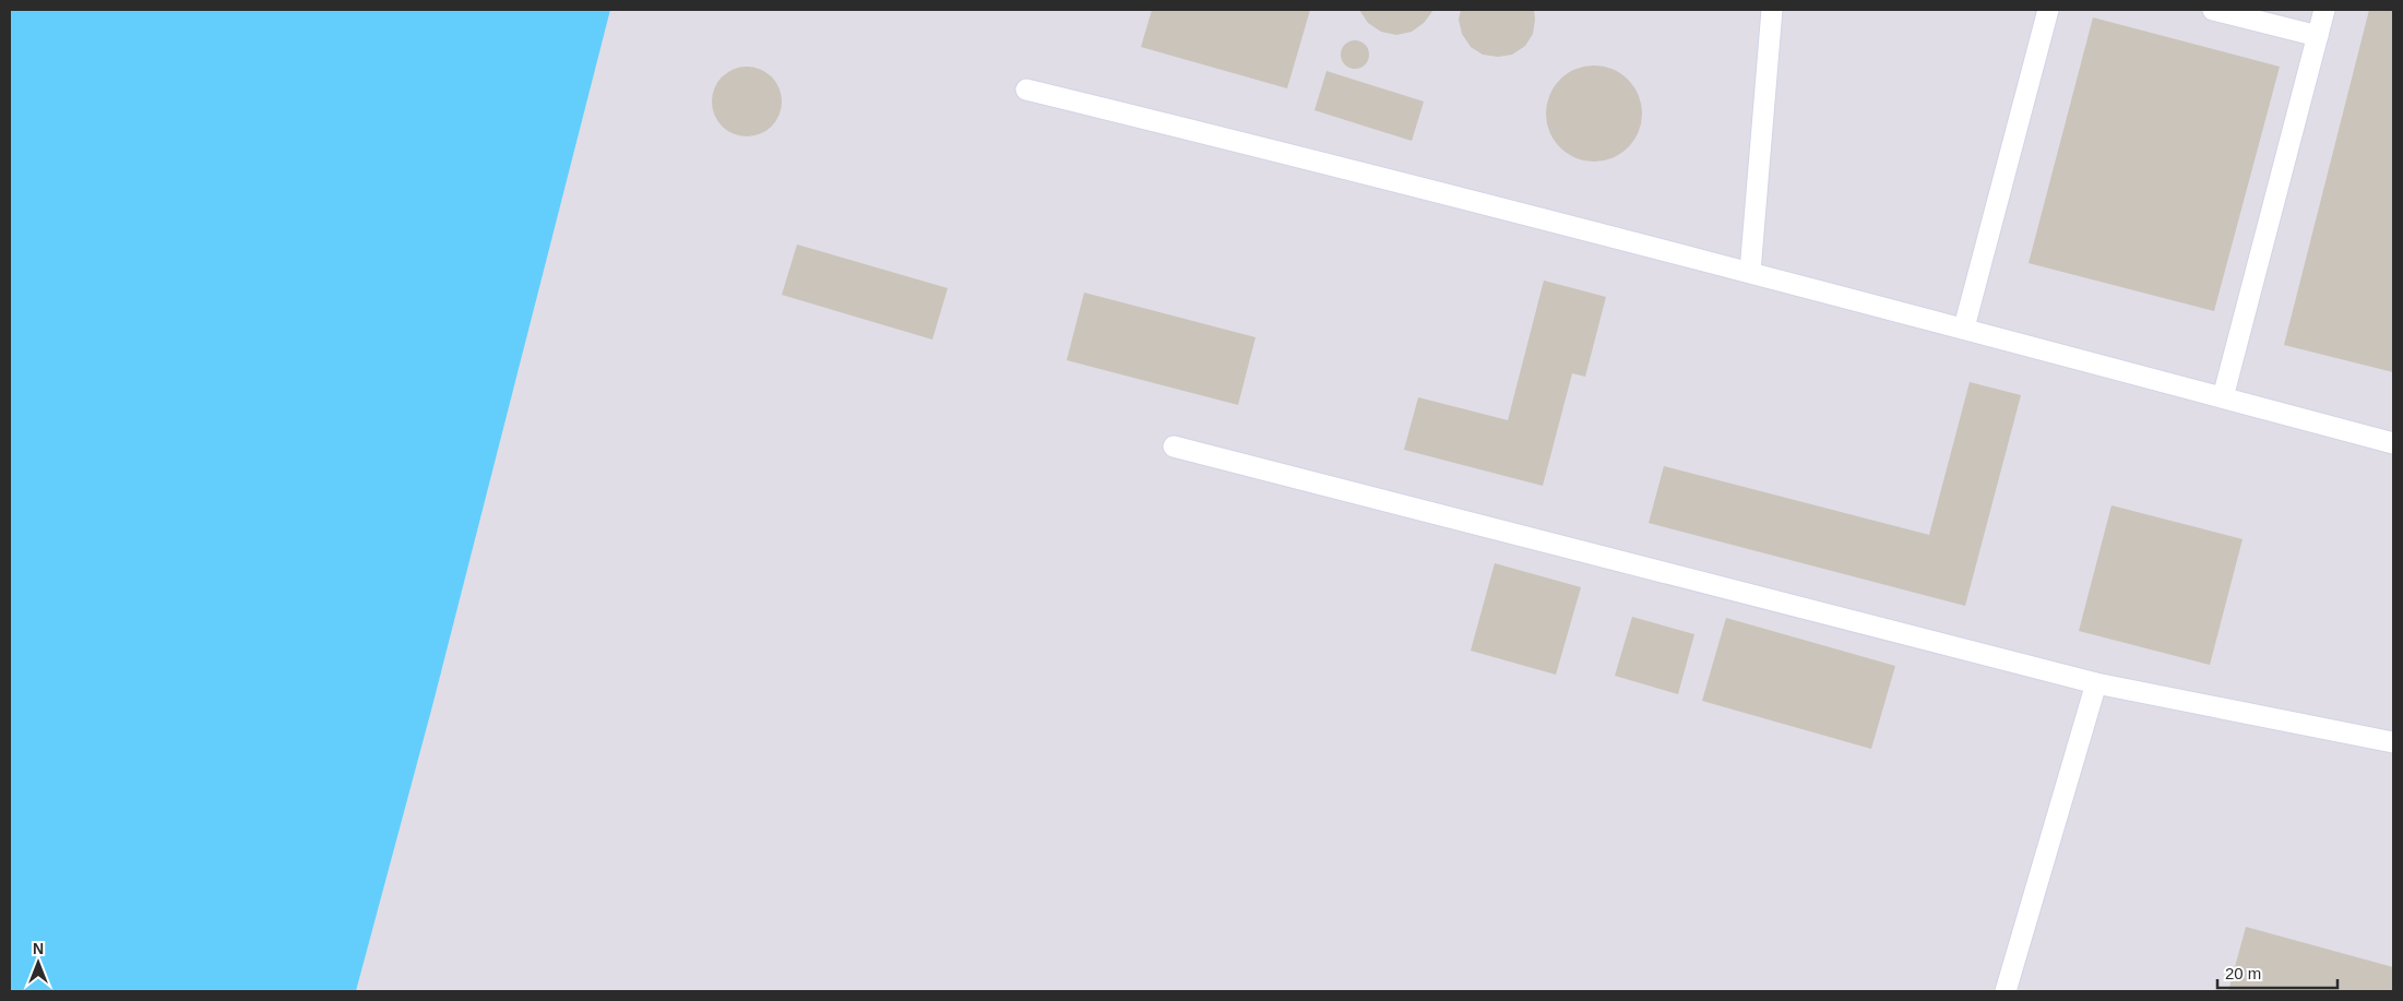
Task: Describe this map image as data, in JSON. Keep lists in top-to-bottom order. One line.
{"scale_bar":"20 m","north":"top"}
